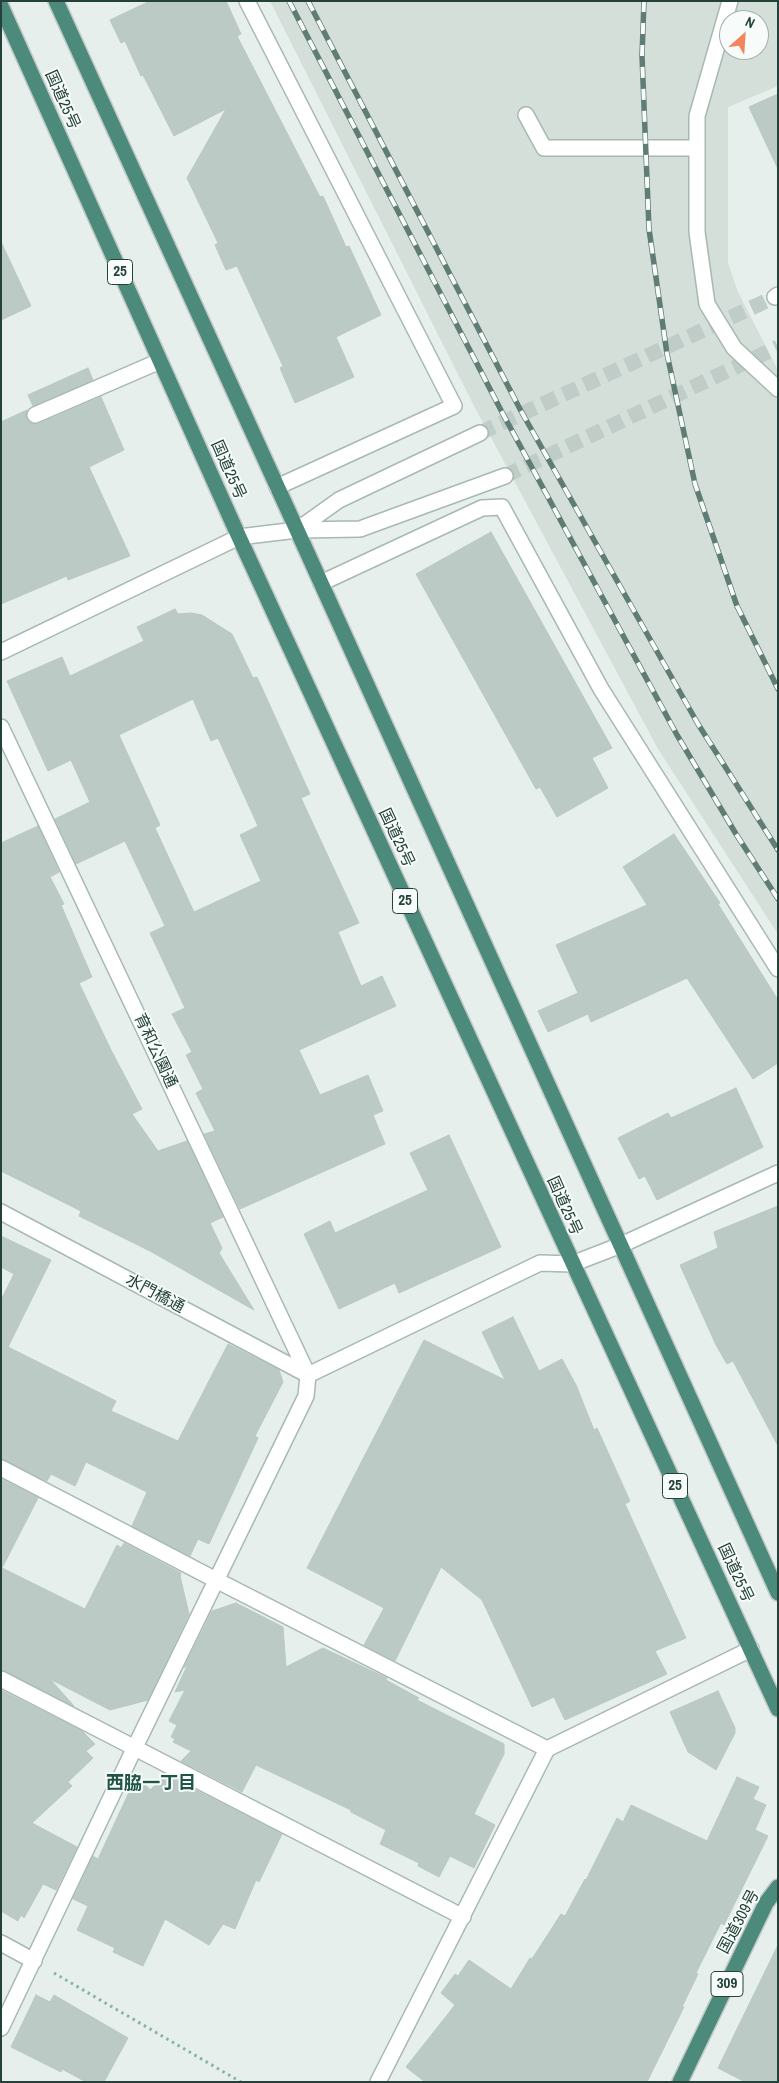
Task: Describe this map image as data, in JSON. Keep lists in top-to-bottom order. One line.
{"streets":{"highway":["国道25号","25","国道309号","309"],"street":["育和公園通","水門橋通"]},"crossings":[["育和公園通","水門橋通"]],"districts":["西脇一丁目"],"north":"top right"}
